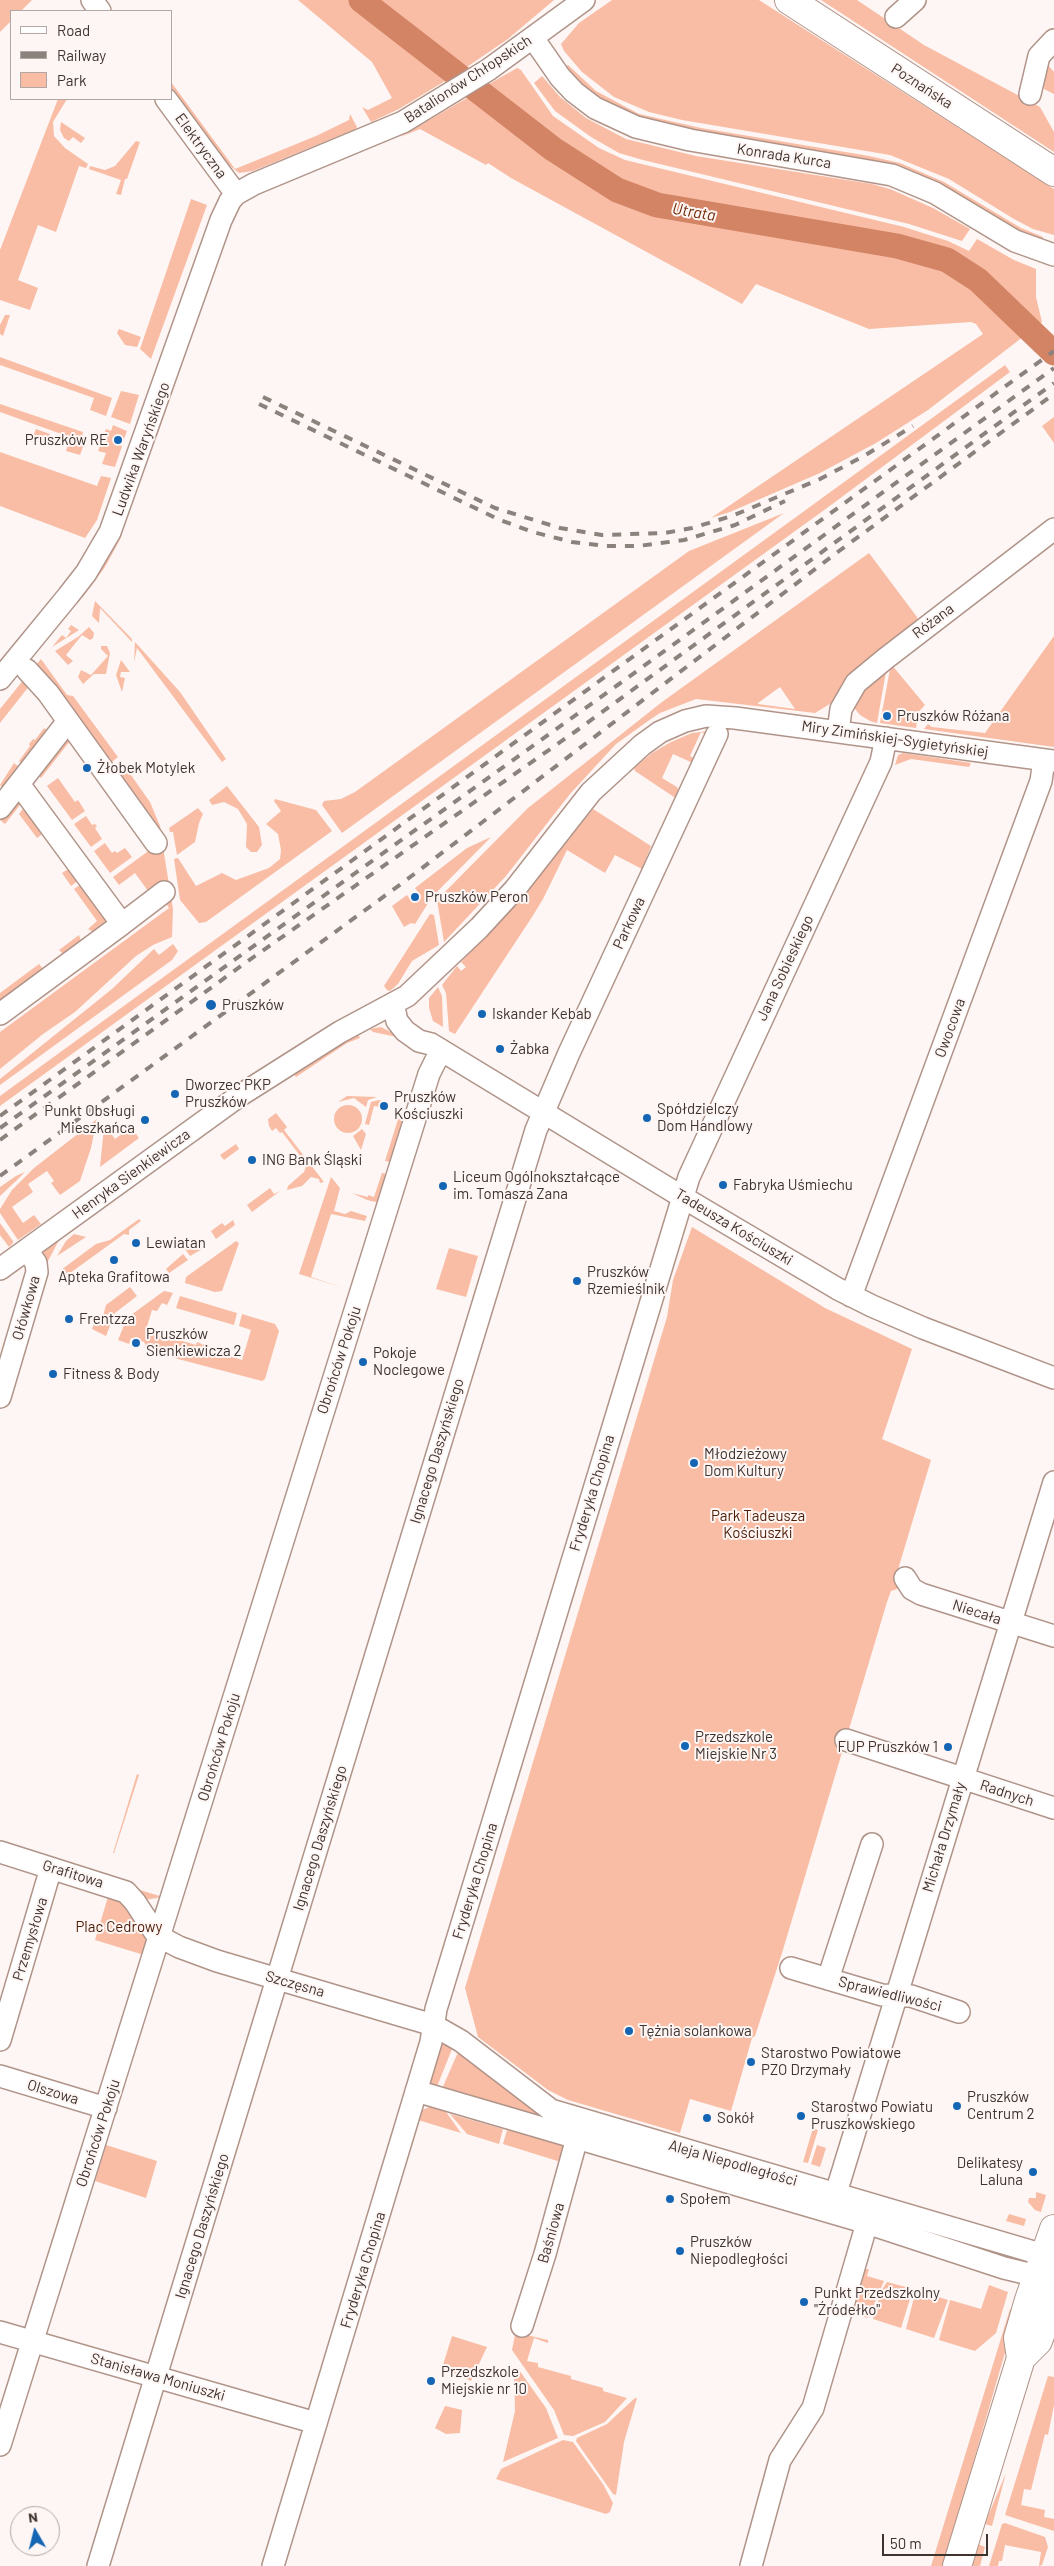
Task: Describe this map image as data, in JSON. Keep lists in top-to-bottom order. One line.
{"streets":{"main road":["Poznańska"],"street":["Batalionów Chłopskich","Elektryczna","Konrada Kurca","Ludwika Waryńskiego","Różana","Miry Zimińskiej-Sygietyńskiej","Parkowa","Jana Sobieskiego","Owocowa","Henryka Sienkiewicza","Tadeusza Kościuszki","Ołówkowa","Obrońców Pokoju","Ignacego Daszyńskiego","Fryderyka Chopina","Niecała","Radnych","Michała Drzymały","Grafitowa","Przemysłowa","Szczęsna","Sprawiedliwości","Olszowa","Aleja Niepodległości","Baśniowa","Stanisława Moniuszki"]},"crossings":[["Batalionów Chłopskich","Elektryczna"],["Batalionów Chłopskich","Konrada Kurca"],["Batalionów Chłopskich","Ludwika Waryńskiego"],["Elektryczna","Ludwika Waryńskiego"],["Różana","Miry Zimińskiej-Sygietyńskiej"],["Miry Zimińskiej-Sygietyńskiej","Jana Sobieskiego"],["Miry Zimińskiej-Sygietyńskiej","Owocowa"],["Miry Zimińskiej-Sygietyńskiej","Henryka Sienkiewicza"],["Miry Zimińskiej-Sygietyńskiej","Tadeusza Kościuszki"],["Parkowa","Tadeusza Kościuszki"],["Parkowa","Ignacego Daszyńskiego"],["Jana Sobieskiego","Tadeusza Kościuszki"],["Jana Sobieskiego","Fryderyka Chopina"],["Owocowa","Tadeusza Kościuszki"],["Henryka Sienkiewicza","Tadeusza Kościuszki"],["Henryka Sienkiewicza","Ołówkowa"],["Tadeusza Kościuszki","Obrońców Pokoju"],["Tadeusza Kościuszki","Ignacego Daszyńskiego"],["Tadeusza Kościuszki","Fryderyka Chopina"],["Obrońców Pokoju","Grafitowa"],["Obrońców Pokoju","Szczęsna"],["Obrońców Pokoju","Olszowa"],["Obrońców Pokoju","Stanisława Moniuszki"],["Ignacego Daszyńskiego","Szczęsna"],["Ignacego Daszyńskiego","Stanisława Moniuszki"],["Fryderyka Chopina","Szczęsna"],["Fryderyka Chopina","Aleja Niepodległości"],["Fryderyka Chopina","Stanisława Moniuszki"],["Niecała","Michała Drzymały"],["Radnych","Michała Drzymały"],["Michała Drzymały","Sprawiedliwości"],["Michała Drzymały","Aleja Niepodległości"],["Grafitowa","Przemysłowa"],["Grafitowa","Szczęsna"],["Szczęsna","Aleja Niepodległości"],["Aleja Niepodległości","Baśniowa"]],"water":["Utrata"],"parks":["Park Tadeusza Kościuszki","Plac Cedrowy"],"places":["Pruszków RE","Pruszków Różana","Żłobek Motylek","Pruszków Peron","Pruszków","Iskander Kebab","Żabka","Dworzec PKP Pruszków","Pruszków Kościuszki","Spółdzielczy Dom Handlowy","Punkt Obsługi Mieszkańca","ING Bank Śląski","Fabryka Uśmiechu","Liceum Ogólnokształcące im. Tomasza Zana","Lewiatan","Apteka Grafitowa","Pruszków Rzemieślnik","Frentzza","Pruszków Sienkiewicza 2","Pokoje Noclegowe","Fitness & Body","Młodzieżowy Dom Kultury","Przedszkole Miejskie Nr 3","FUP Pruszków 1","Tężnia solankowa","Starostwo Powiatowe PZO Drzymały","Pruszków Centrum 2","Starostwo Powiatu Pruszkowskiego","Sokół","Delikatesy Laluna","Społem","Pruszków Niepodległości","Punkt Przedszkolny \"Źródełko\"","Przedszkole Miejskie nr 10"],"legend":["Road","Railway","Park"],"scale_bar":"50 m","north":"top"}
